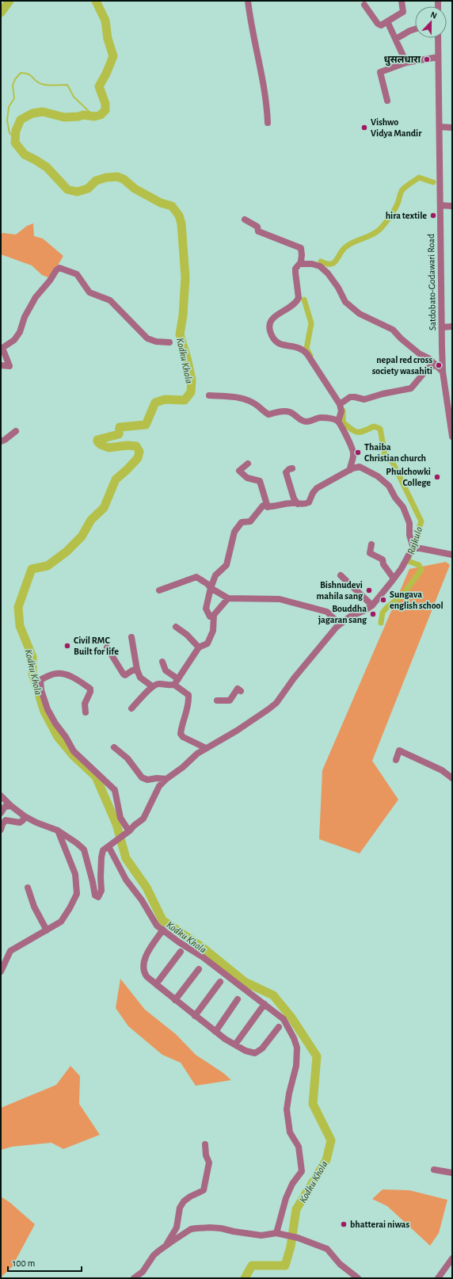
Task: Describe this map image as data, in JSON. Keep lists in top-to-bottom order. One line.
{"streets":{"street":["Satdobato-Godawari Road"]},"water":["Kodku Khola","Rajkulo"],"places":["धुसलधारा","Vishwo Vidya Mandir","hira textile","nepal red cross society wasahiti","Thaiba Christian church","Phulchowki College","Bishnudevi mahila sang","Sungava english school","Bouddha jagaran sang","Civil RMC Built for life","bhatterai niwas"],"scale_bar":"100 m","north":"top"}
